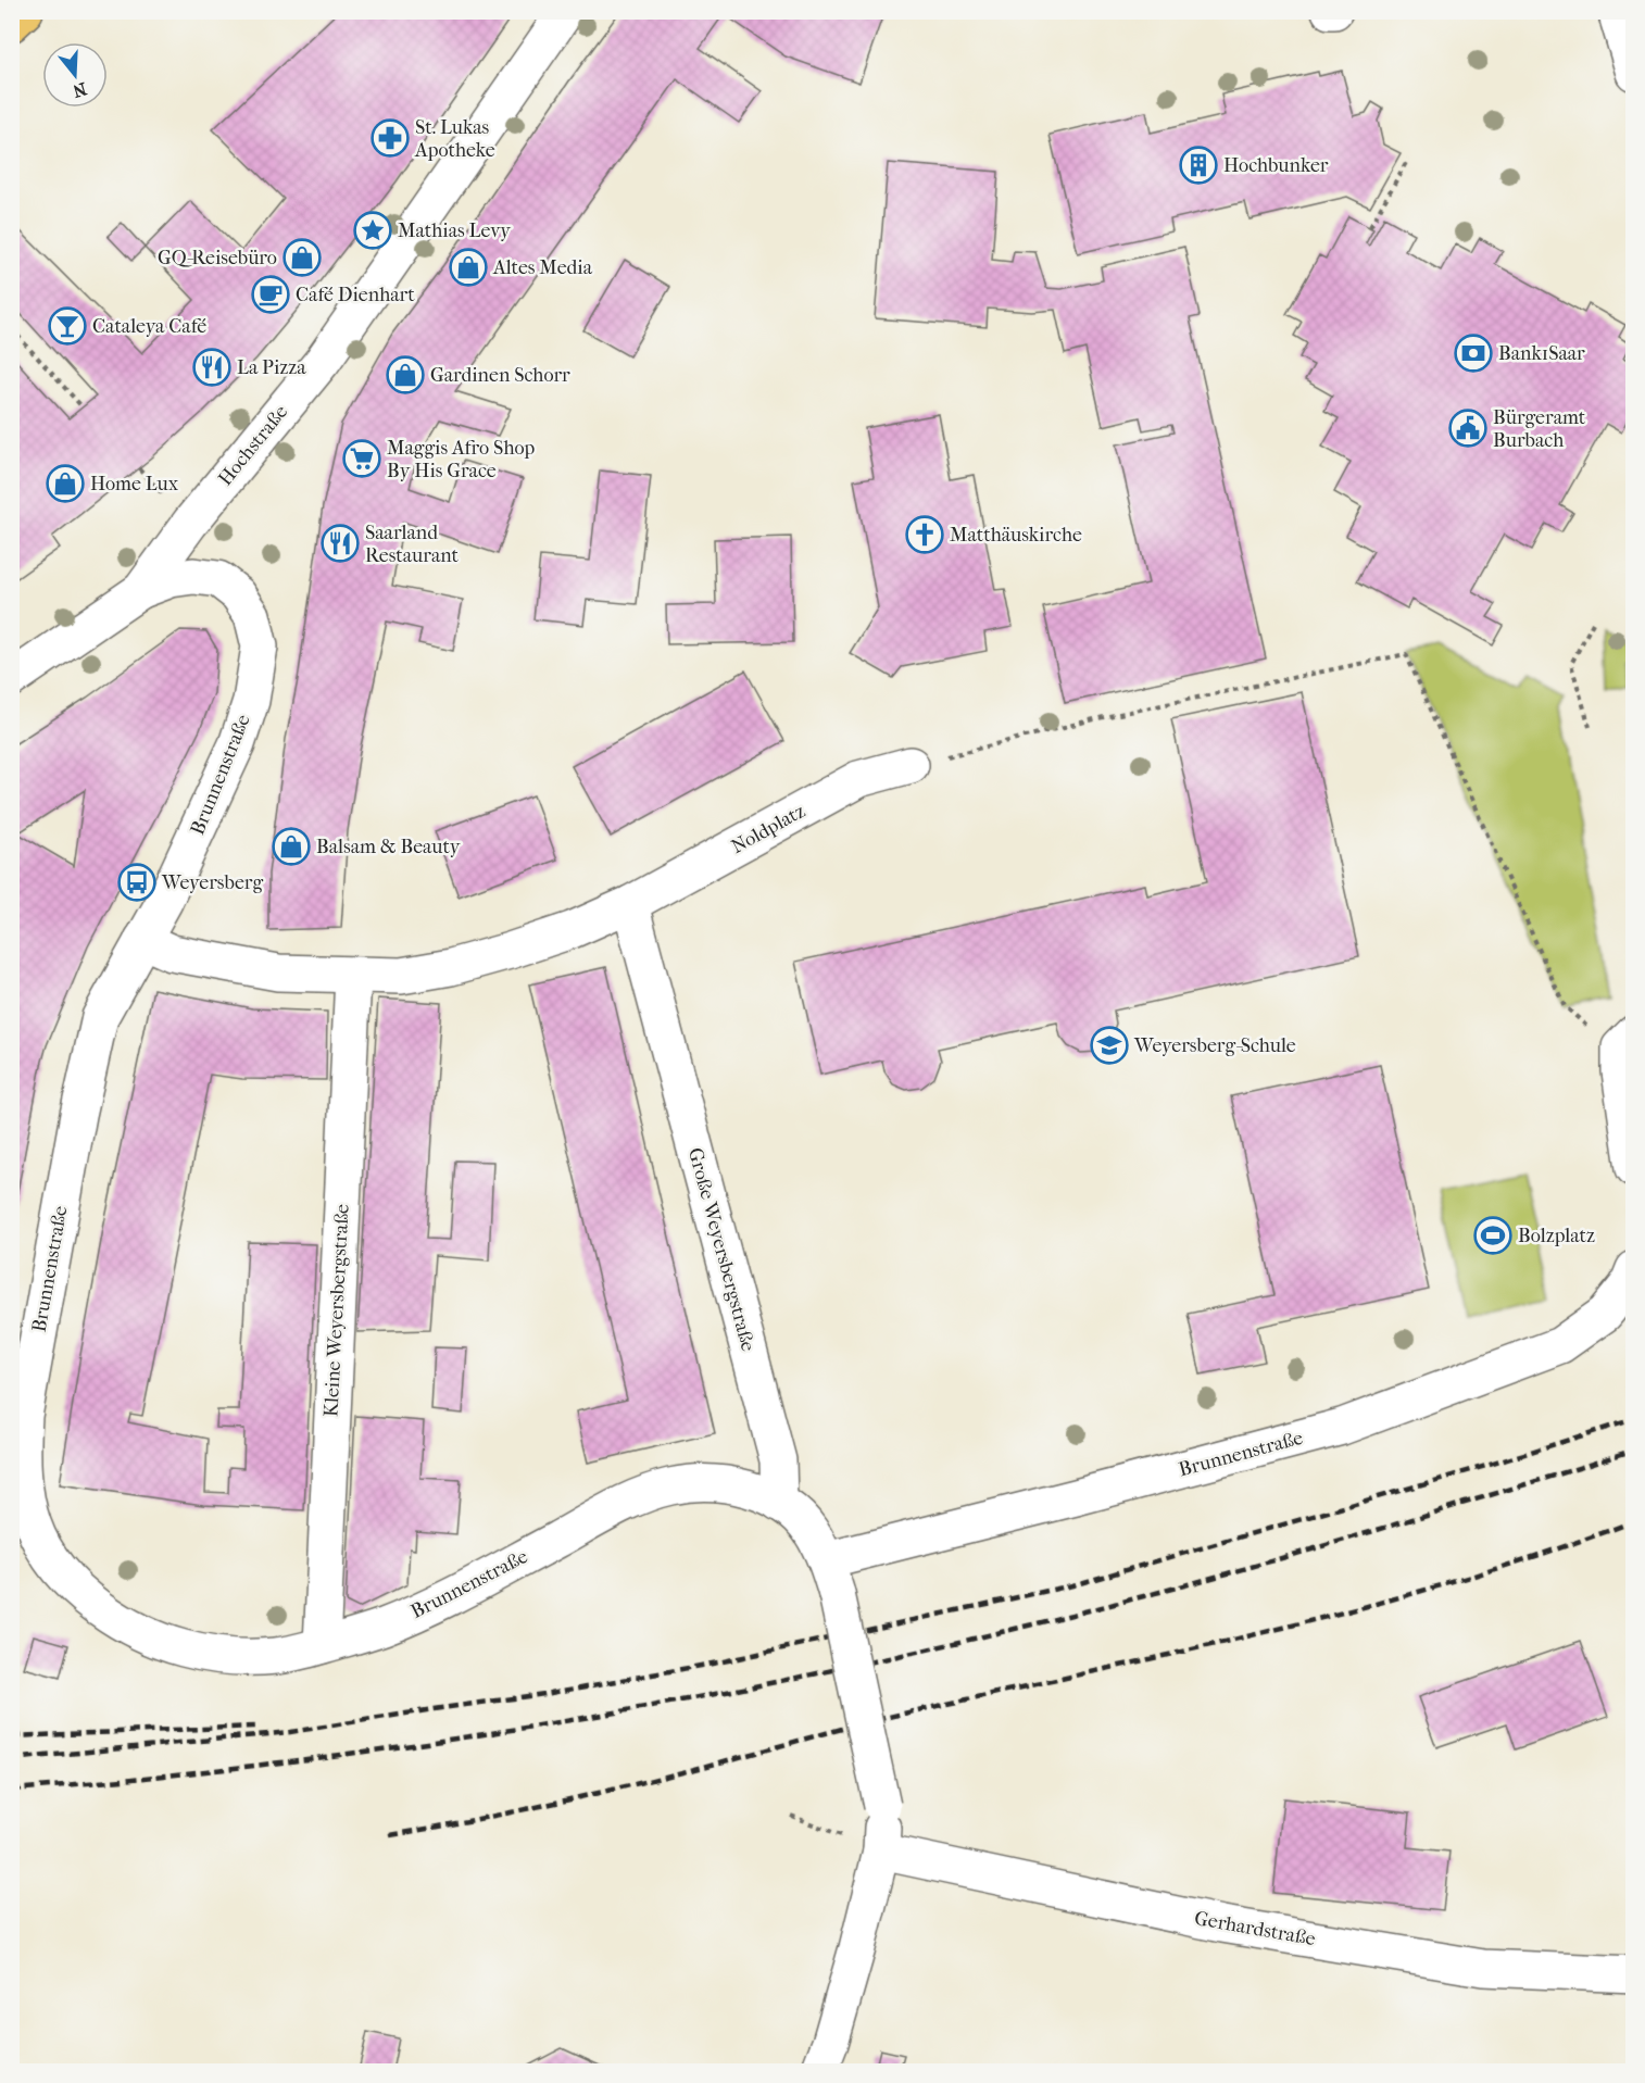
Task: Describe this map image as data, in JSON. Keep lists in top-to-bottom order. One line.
{"streets":{"street":["Hochstraße","Brunnenstraße","Noldplatz","Große Weyersbergstraße","Kleine Weyersbergstraße","Gerhardstraße"]},"crossings":[["Hochstraße","Brunnenstraße"],["Brunnenstraße","Große Weyersbergstraße"],["Brunnenstraße","Kleine Weyersbergstraße"],["Noldplatz","Große Weyersbergstraße"]],"places":{"pharmacy":["St. Lukas Apotheke"],"building":["Hochbunker"],"place":["Mathias Levy"],"shop":["GQ-Reisebüro","Altes Media","Gardinen Schorr","Home Lux","Balsam & Beauty"],"cafe":["Café Dienhart"],"bar":["Cataleya Café"],"bank":["Bank1Saar"],"restaurant":["La Pizza","Saarland Restaurant"],"public building":["Bürgeramt Burbach"],"supermarket":["Maggis Afro Shop By His Grace"],"church":["Matthäuskirche"],"bus stop":["Weyersberg"],"school or university":["Weyersberg-Schule"],"sports":["Bolzplatz"]},"north":"bottom"}
